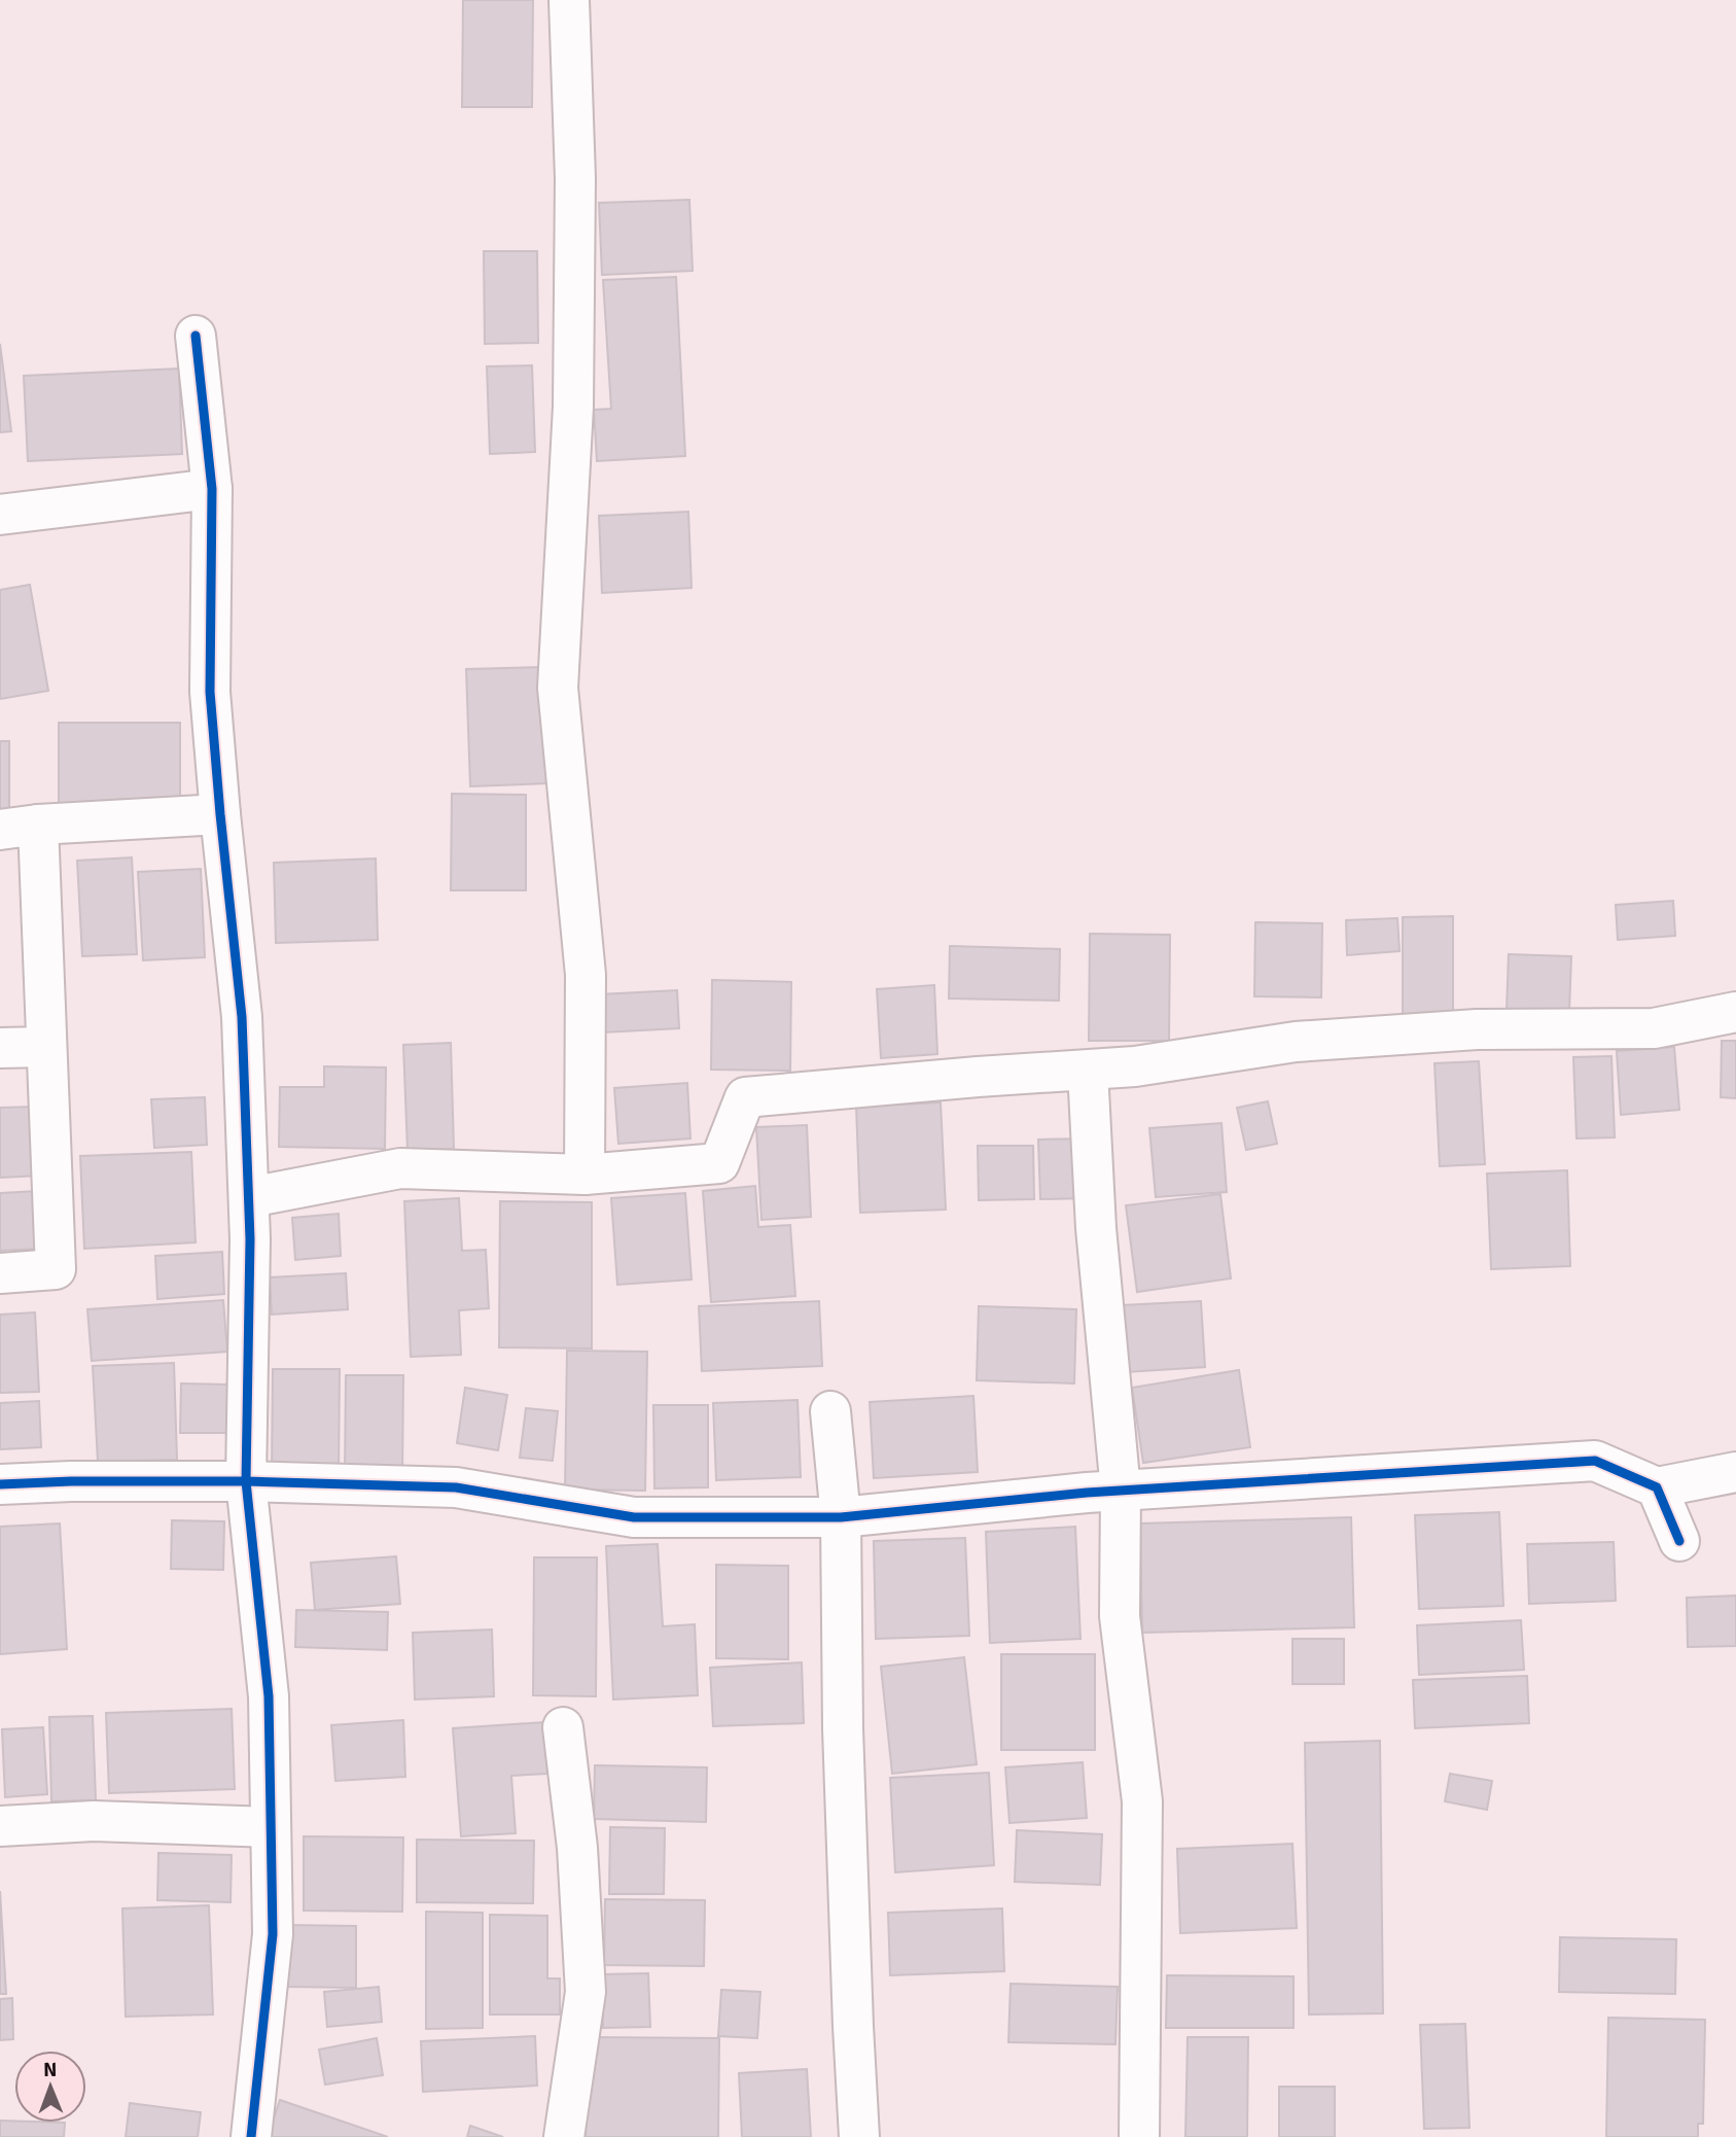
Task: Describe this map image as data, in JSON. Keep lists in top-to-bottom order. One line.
{"north":"top"}
